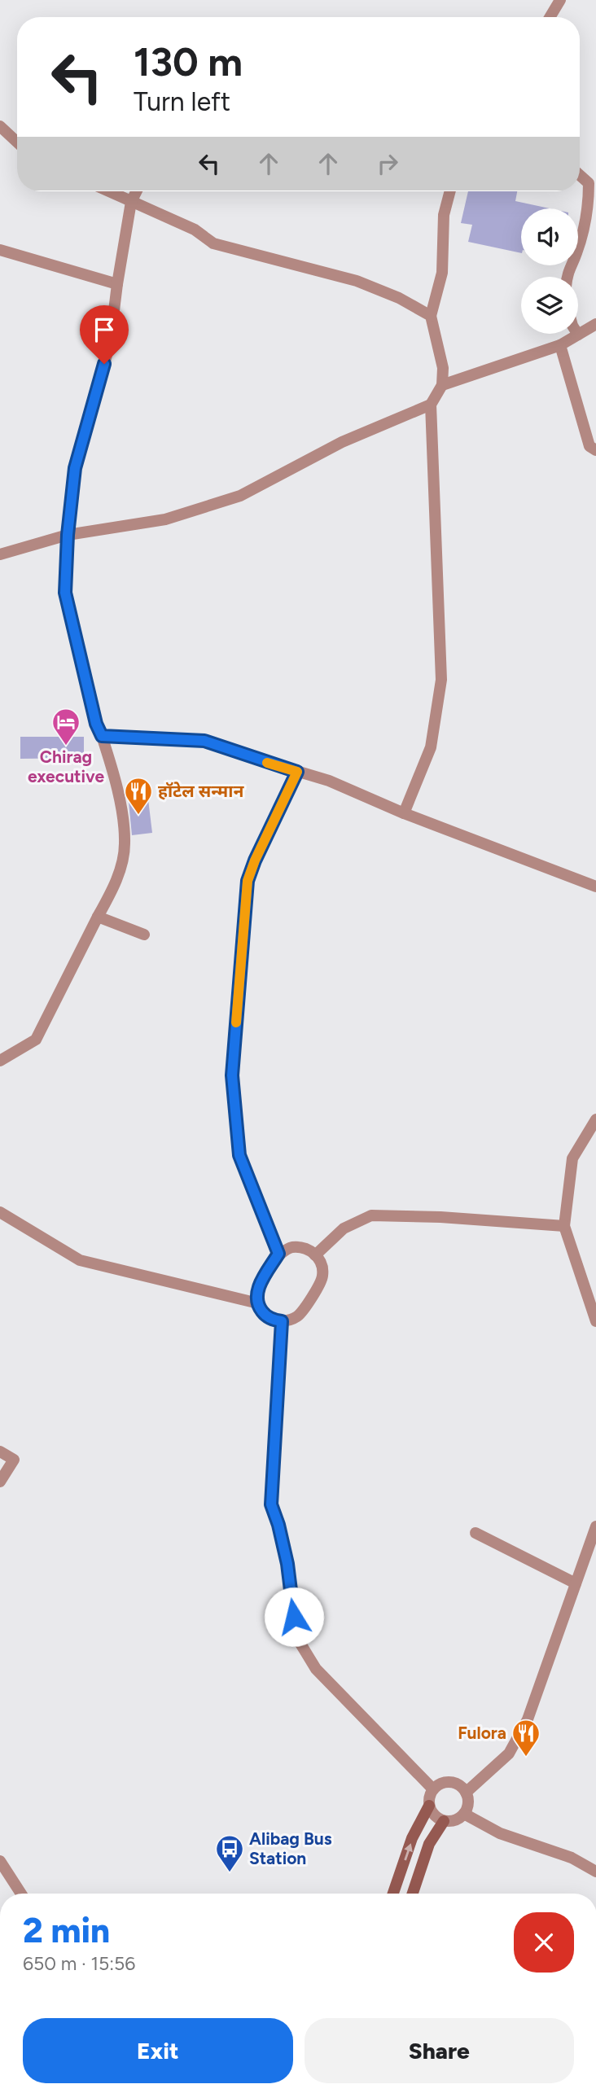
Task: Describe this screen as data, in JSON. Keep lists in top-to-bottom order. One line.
{"places":{"hotel":["Chirag executive"],"restaurant":["हॉटेल सन्मान","Fulora"],"bus stop":["Alibag Bus Station"]},"page":{"turn":["130 m","Turn left"],"heading":["2 min","650 m · 15:56"],"buttons":["Exit","Share"]}}
